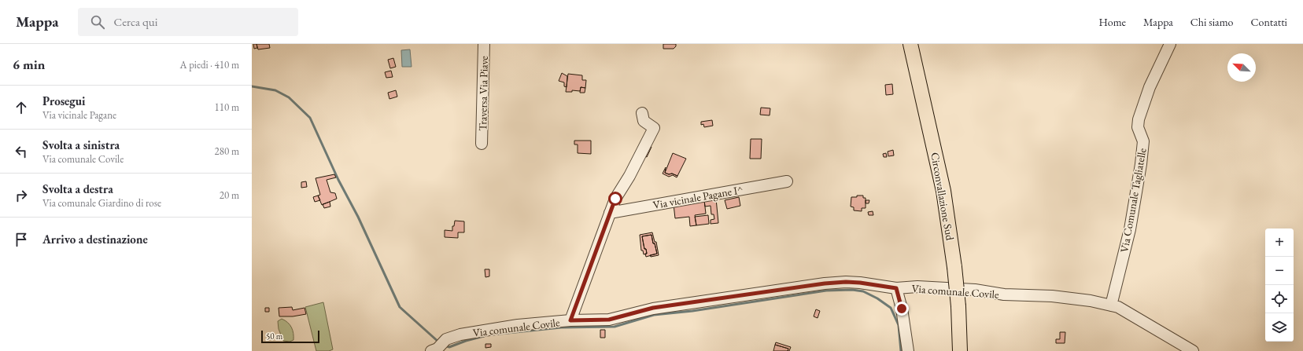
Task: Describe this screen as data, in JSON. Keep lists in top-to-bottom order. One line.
{"streets":{"main road":["Circonvallazione Sud"],"street":["Traversa Via Piave","Via vicinale Pagane I^","Via Comunale Tagliatelle","Via comunale Covile"]},"crossings":[["Via Comunale Tagliatelle","Via comunale Covile"]],"scale_bar":"50 m","north":"top left","page":{"header":"Mappa","search":"Cerca qui","nav":["Home","Mappa","Chi siamo","Contatti"],"heading":["6 min","A piedi · 410 m"],"list":[["Prosegui","Via vicinale Pagane","110 m"],["Svolta a sinistra","Via comunale Covile","280 m"],["Svolta a destra","Via comunale Giardino di rose","20 m"],"Arrivo a destinazione"],"map_buttons":["+","−"],"scale":"50 m"}}
